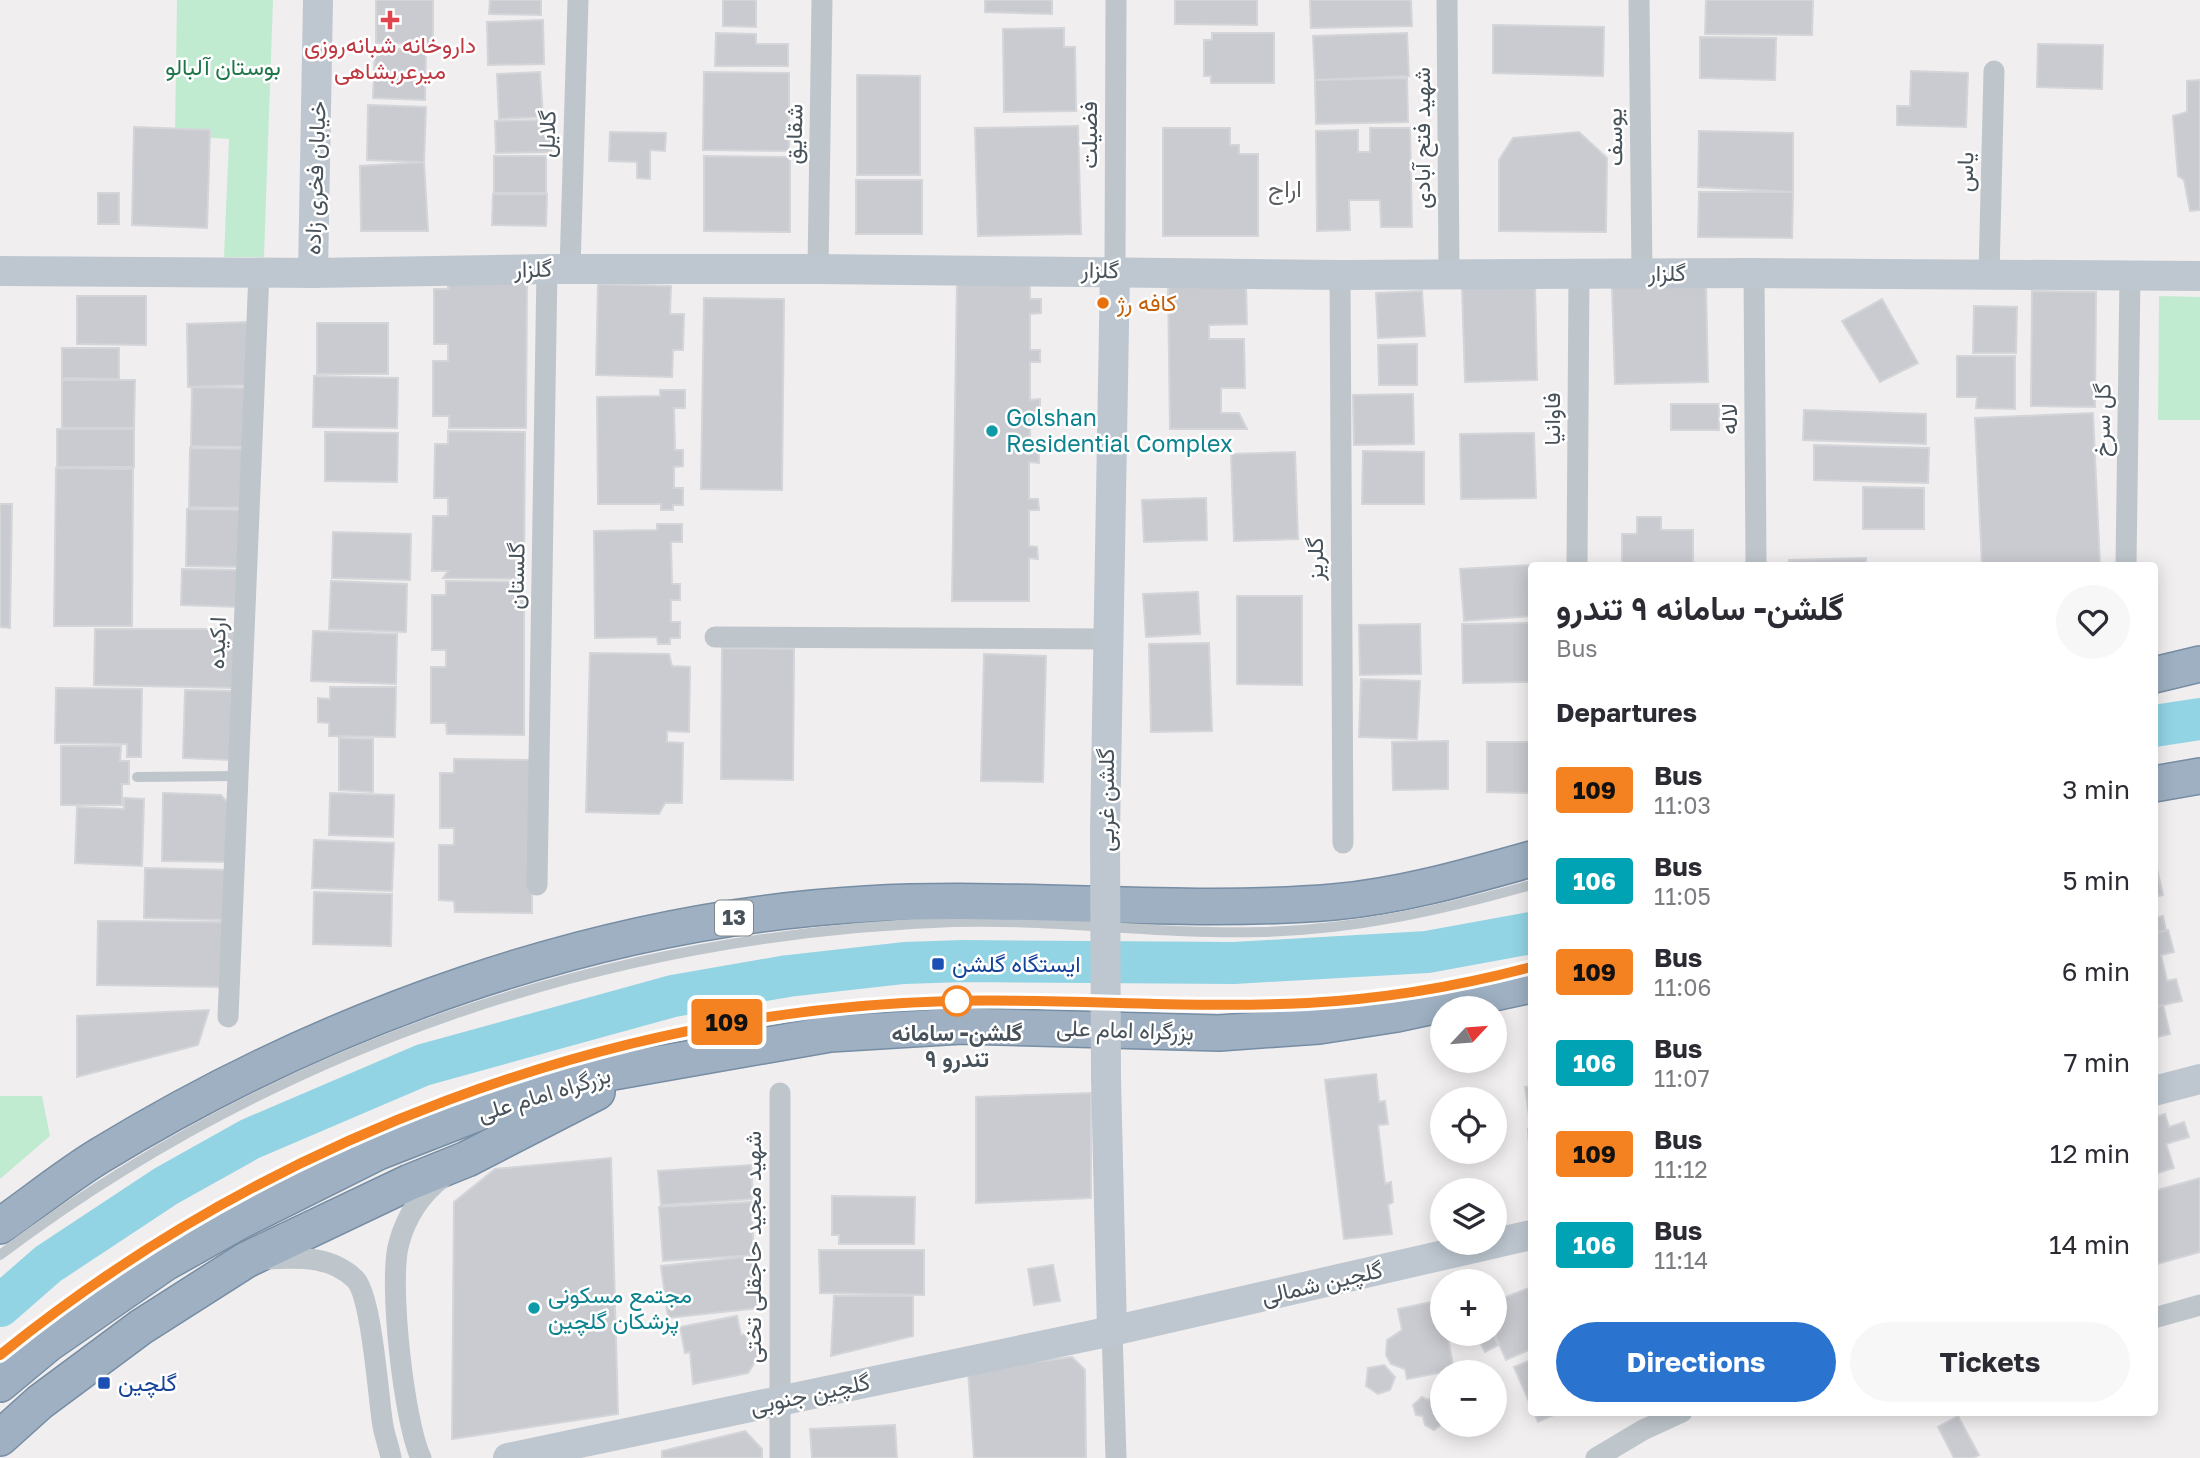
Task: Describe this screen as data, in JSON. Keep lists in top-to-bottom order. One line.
{"streets":{"highway":["13","بزرگراه امام علی"],"main road":["خیابان فخری زاده","گلزار","گلشن غربی","گلچین شمالی","گلچین جنوبی"],"street":["گلایل","شقایق","فضیلت","یوسف","شهید فتح آبادی","یاس","فاوانیا","لاله","گل سرخ","گلریز","گلستان","ارکیده","شهید مجید حاجقلی تختی"]},"crossings":[["گلایل","گلزار"],["گلایل","گلستان"],["شقایق","گلزار"],["فضیلت","گلزار"],["فضیلت","گلشن غربی"],["یوسف","گلزار"],["شهید فتح آبادی","گلزار"],["یاس","گلزار"],["خیابان فخری زاده","گلزار"],["گلزار","فاوانیا"],["گلزار","لاله"],["گلزار","گل سرخ"],["گلزار","گلریز"],["گلزار","گلستان"],["گلزار","ارکیده"],["گلزار","گلشن غربی"],["گلشن غربی","گلچین شمالی"],["گلشن غربی","گلچین جنوبی"],["شهید مجید حاجقلی تختی","گلچین جنوبی"],["گلچین شمالی","گلچین جنوبی"]],"districts":["اراج"],"parks":["بوستان آلبالو"],"places":{"health":["داروخانه شبانه‌روزی میرعربشاهی"],"other":["کافه رژ","Golshan Residential Complex","گلشن- سامانه ۹ تندرو","مجتمع مسکونی پزشکان گلچین"],"transit":["ایستگاه گلشن","گلچین"]},"lines":["bus line 109"],"north":"top right","page":{"on_map":"109","heading":[["گلشن- سامانه ۹ تندرو","Bus"],"Departures"],"list":[{"mark":"109","name":"Bus","note":"11:03","value":"3 min"},{"mark":"106","name":"Bus","note":"11:05","value":"5 min"},{"mark":"109","name":"Bus","note":"11:06","value":"6 min"},{"mark":"106","name":"Bus","note":"11:07","value":"7 min"},{"mark":"109","name":"Bus","note":"11:12","value":"12 min"},{"mark":"106","name":"Bus","note":"11:14","value":"14 min"}],"map_buttons":["+","−"],"buttons":["Directions","Tickets"]}}
